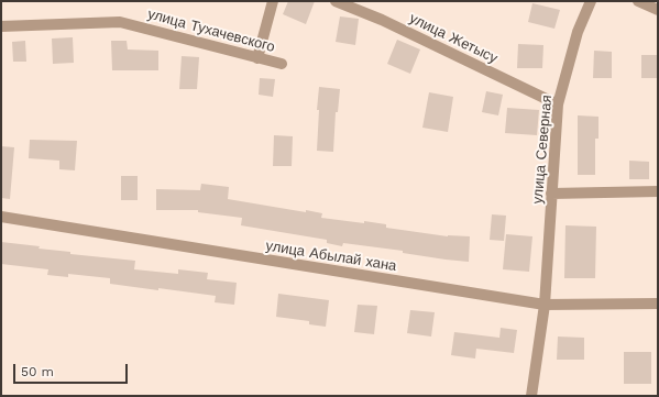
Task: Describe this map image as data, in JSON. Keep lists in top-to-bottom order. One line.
{"streets":{"street":["улица Тухачевского","улица Жетысу","улица Северная","улица Абылай хана"]},"crossings":[["улица Жетысу","улица Северная"],["улица Северная","улица Абылай хана"]],"scale_bar":"50 m"}
